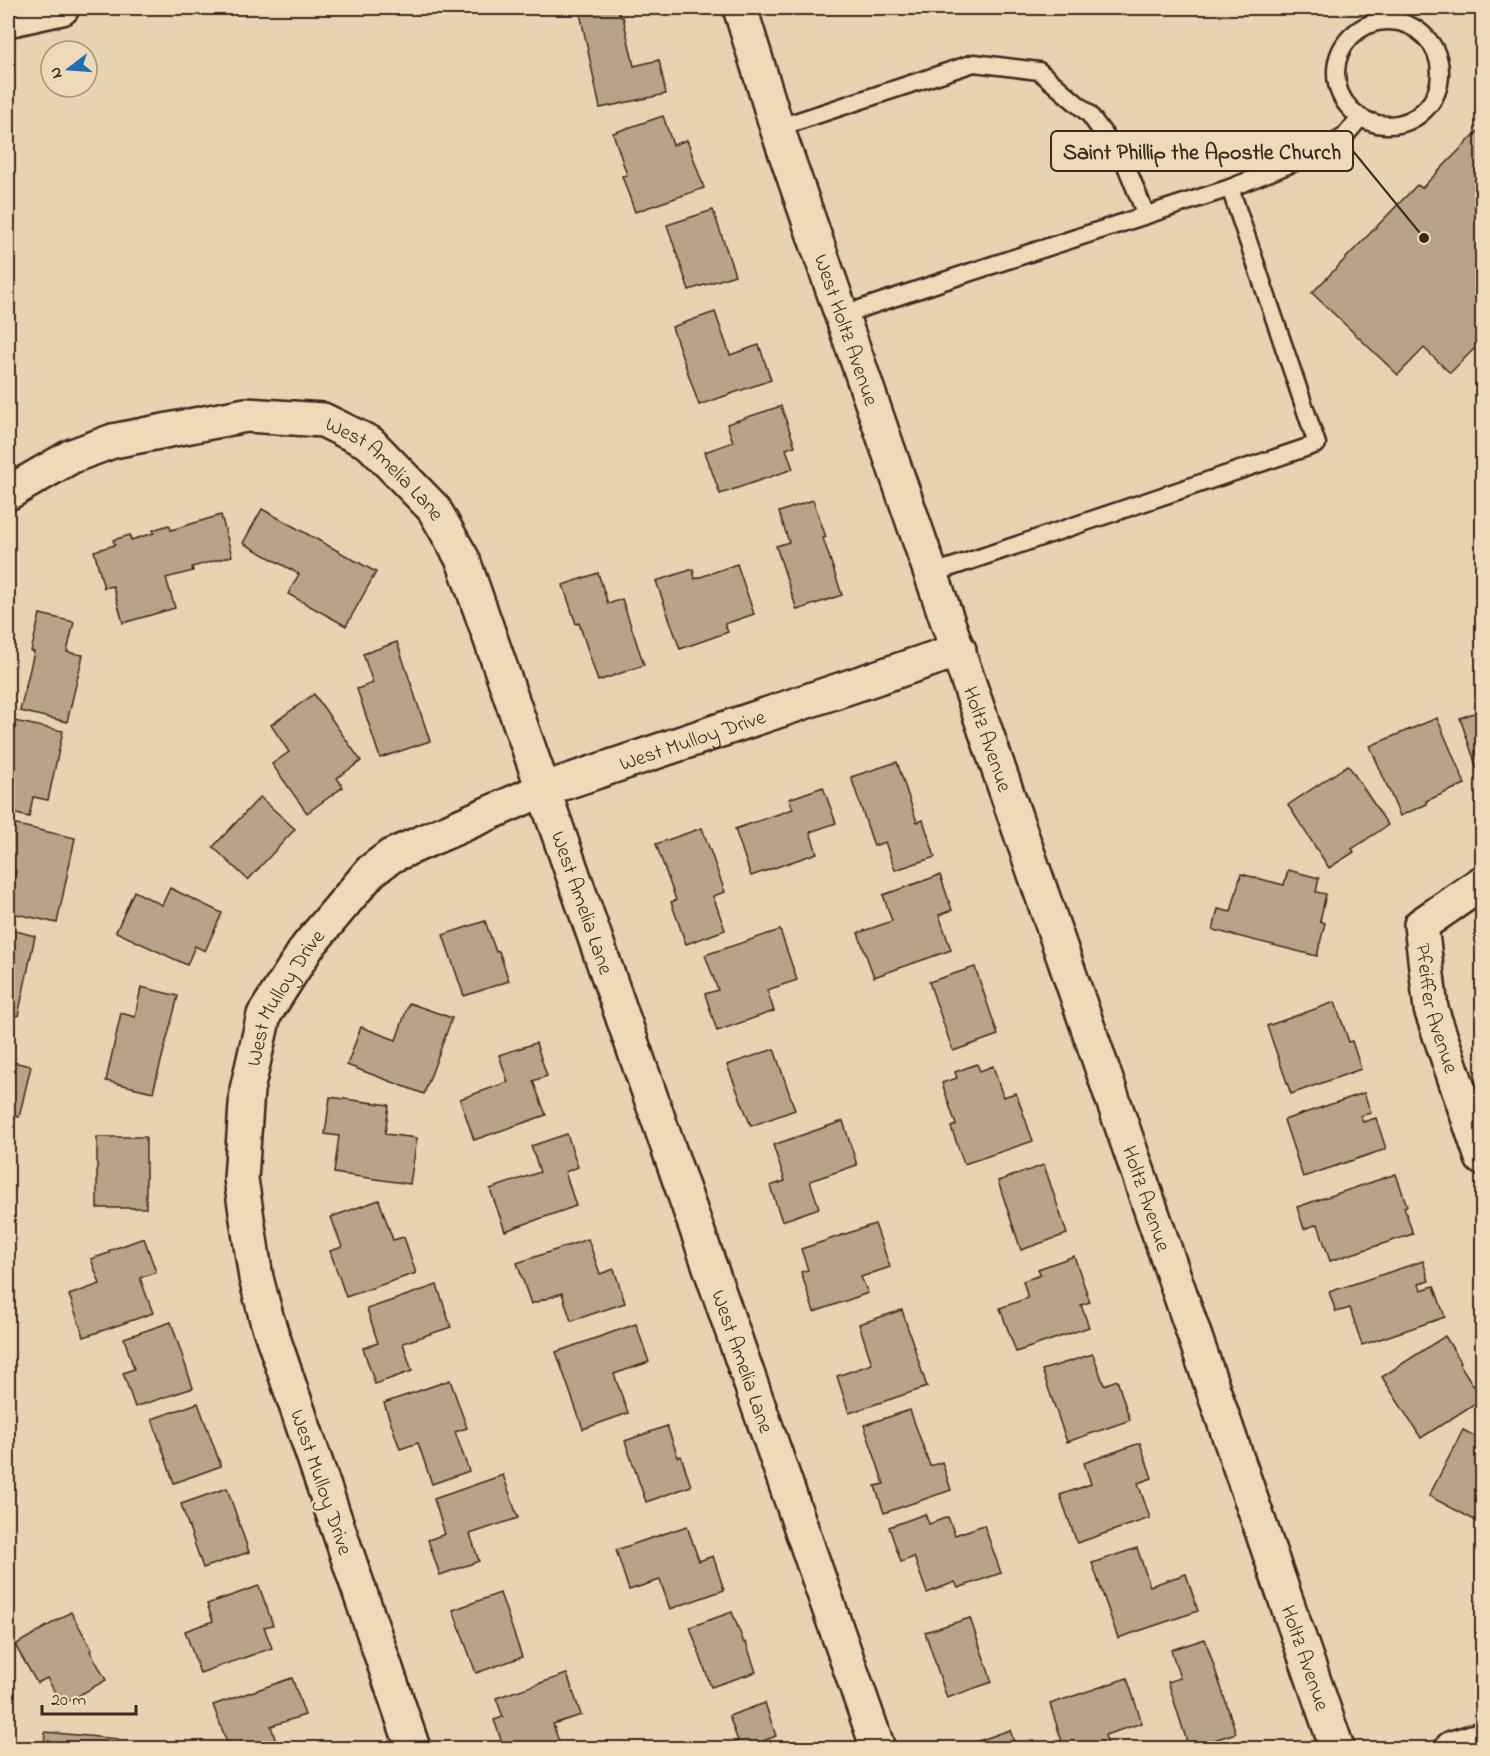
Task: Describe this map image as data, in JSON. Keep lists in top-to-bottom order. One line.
{"streets":{"street":["West Holtz Avenue","West Amelia Lane","West Mulloy Drive","Holtz Avenue","Pfeiffer Avenue"]},"crossings":[["West Holtz Avenue","West Mulloy Drive"],["West Holtz Avenue","Holtz Avenue"],["West Amelia Lane","West Mulloy Drive"],["West Mulloy Drive","Holtz Avenue"]],"places":["Saint Phillip the Apostle Church"],"scale_bar":"20 m","north":"left"}
